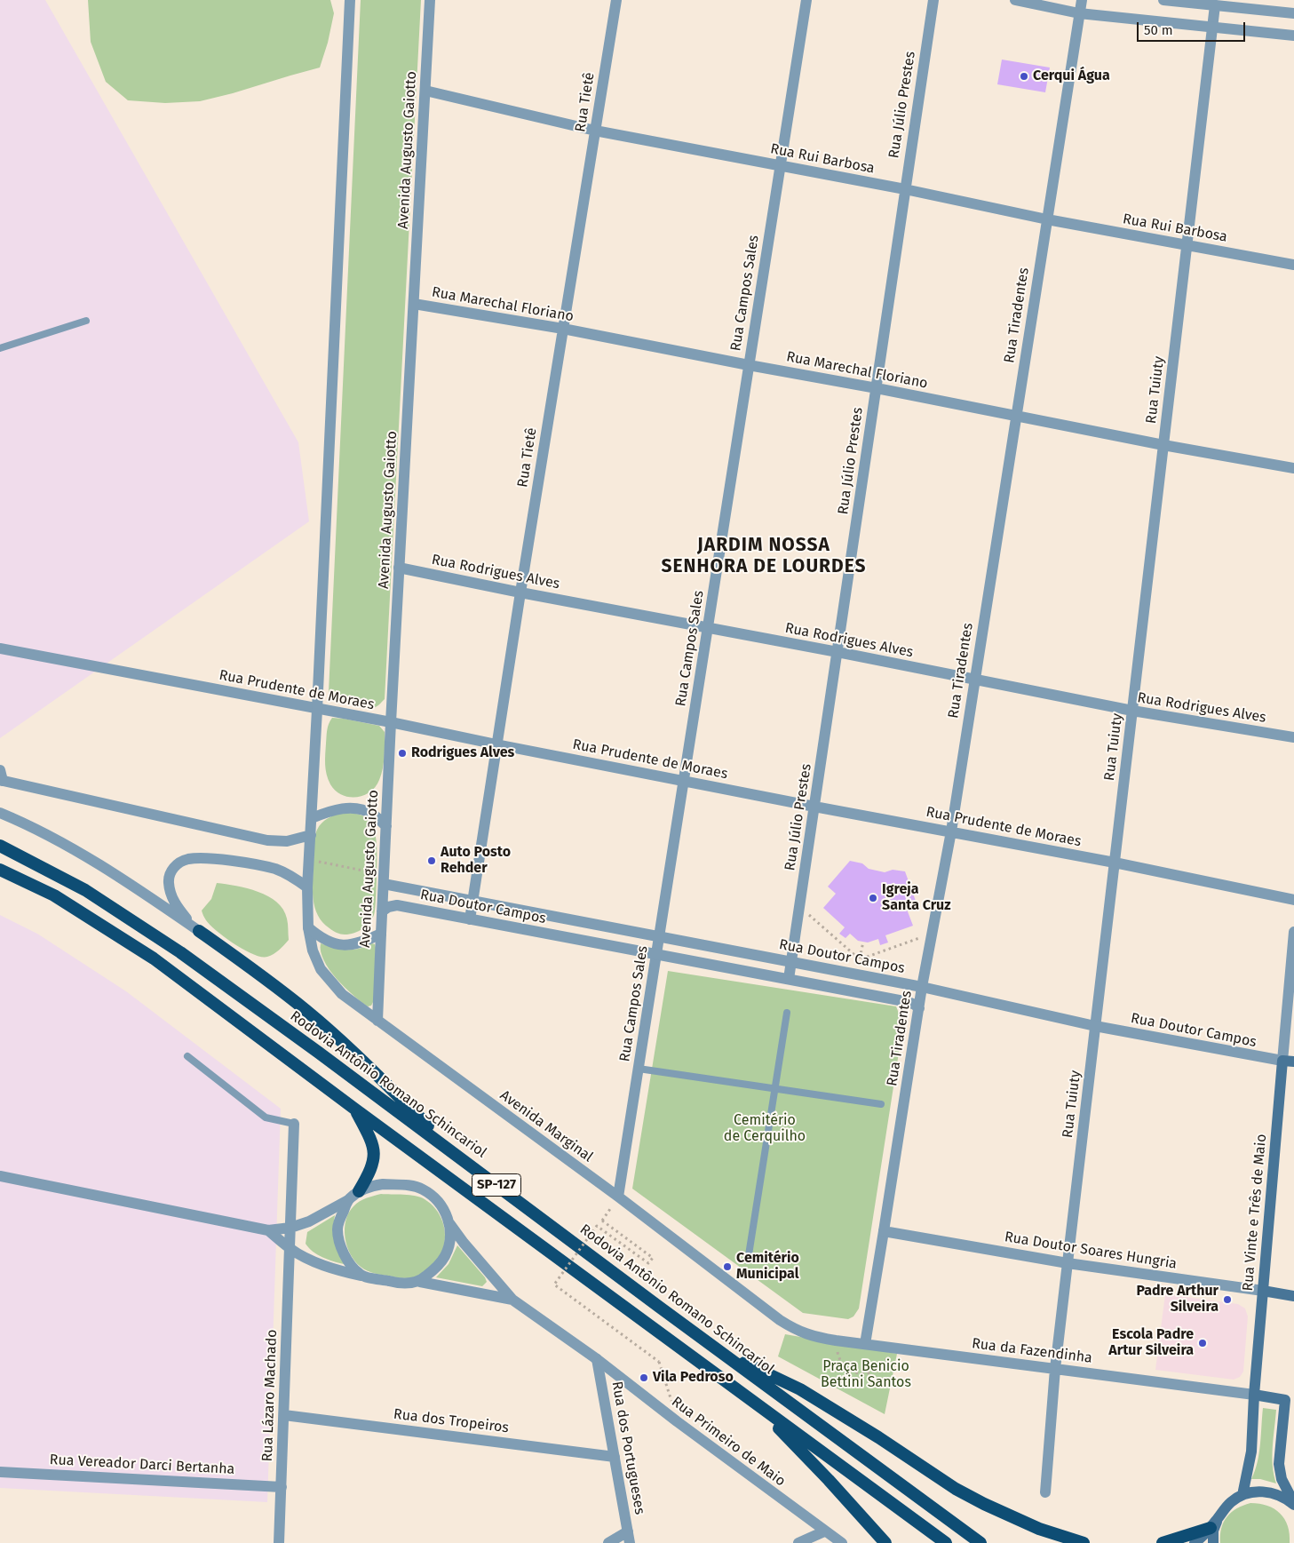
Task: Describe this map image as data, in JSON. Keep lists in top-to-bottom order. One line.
{"streets":{"highway":["Rodovia Antônio Romano Schincariol","SP-127"],"main road":["Rua Doutor Campos","Rua Vinte e Três de Maio","Rua Doutor Soares Hungria","Rua da Fazendinha"],"street":["Rua Tietê","Rua Júlio Prestes","Avenida Augusto Gaiotto","Rua Rui Barbosa","Rua Campos Sales","Rua Marechal Floriano","Rua Tiradentes","Rua Tuiuty","Rua Rodrigues Alves","Rua Prudente de Moraes","Avenida Marginal","Rua Lázaro Machado","Rua dos Tropeiros","Rua Primeiro de Maio","Rua dos Portugueses","Rua Vereador Darci Bertanha"]},"crossings":[["Rua Tietê","Rua Rui Barbosa"],["Rua Tietê","Rua Marechal Floriano"],["Rua Tietê","Rua Rodrigues Alves"],["Rua Tietê","Rua Prudente de Moraes"],["Rua Tietê","Rua Doutor Campos"],["Rua Júlio Prestes","Rua Rui Barbosa"],["Rua Júlio Prestes","Rua Marechal Floriano"],["Rua Júlio Prestes","Rua Rodrigues Alves"],["Rua Júlio Prestes","Rua Prudente de Moraes"],["Rua Júlio Prestes","Rua Doutor Campos"],["Avenida Augusto Gaiotto","Rua Rui Barbosa"],["Avenida Augusto Gaiotto","Rua Marechal Floriano"],["Avenida Augusto Gaiotto","Rua Rodrigues Alves"],["Avenida Augusto Gaiotto","Rua Prudente de Moraes"],["Avenida Augusto Gaiotto","Rua Doutor Campos"],["Avenida Augusto Gaiotto","Avenida Marginal"],["Rua Rui Barbosa","Rua Campos Sales"],["Rua Rui Barbosa","Rua Tiradentes"],["Rua Rui Barbosa","Rua Tuiuty"],["Rua Campos Sales","Rua Marechal Floriano"],["Rua Campos Sales","Rua Rodrigues Alves"],["Rua Campos Sales","Rua Prudente de Moraes"],["Rua Campos Sales","Rua Doutor Campos"],["Rua Campos Sales","Avenida Marginal"],["Rua Marechal Floriano","Rua Tiradentes"],["Rua Marechal Floriano","Rua Tuiuty"],["Rua Tiradentes","Rua Rodrigues Alves"],["Rua Tiradentes","Rua Prudente de Moraes"],["Rua Tiradentes","Rua Doutor Campos"],["Rua Tiradentes","Rua Doutor Soares Hungria"],["Rua Tiradentes","Rua da Fazendinha"],["Rua Tuiuty","Rua Rodrigues Alves"],["Rua Tuiuty","Rua Prudente de Moraes"],["Rua Tuiuty","Rua Doutor Campos"],["Rua Tuiuty","Rua Doutor Soares Hungria"],["Rua Tuiuty","Rua da Fazendinha"],["Rua Doutor Campos","Rua Vinte e Três de Maio"],["Avenida Marginal","Rua da Fazendinha"],["Rua Vinte e Três de Maio","Rua Doutor Soares Hungria"],["Rua Vinte e Três de Maio","Rua da Fazendinha"],["Rua Lázaro Machado","Rua dos Tropeiros"],["Rua Lázaro Machado","Rua Vereador Darci Bertanha"],["Rua dos Tropeiros","Rua dos Portugueses"],["Rua Primeiro de Maio","Rua dos Portugueses"]],"districts":["JARDIM NOSSA SENHORA DE LOURDES"],"parks":["Cemitério de Cerquilho","Praça Benicio Bettini Santos"],"places":["Cerqui Água","Rodrigues Alves","Auto Posto Rehder","Igreja Santa Cruz","Cemitério Municipal","Padre Arthur Silveira","Escola Padre Artur Silveira","Vila Pedroso"],"scale_bar":"50 m"}
